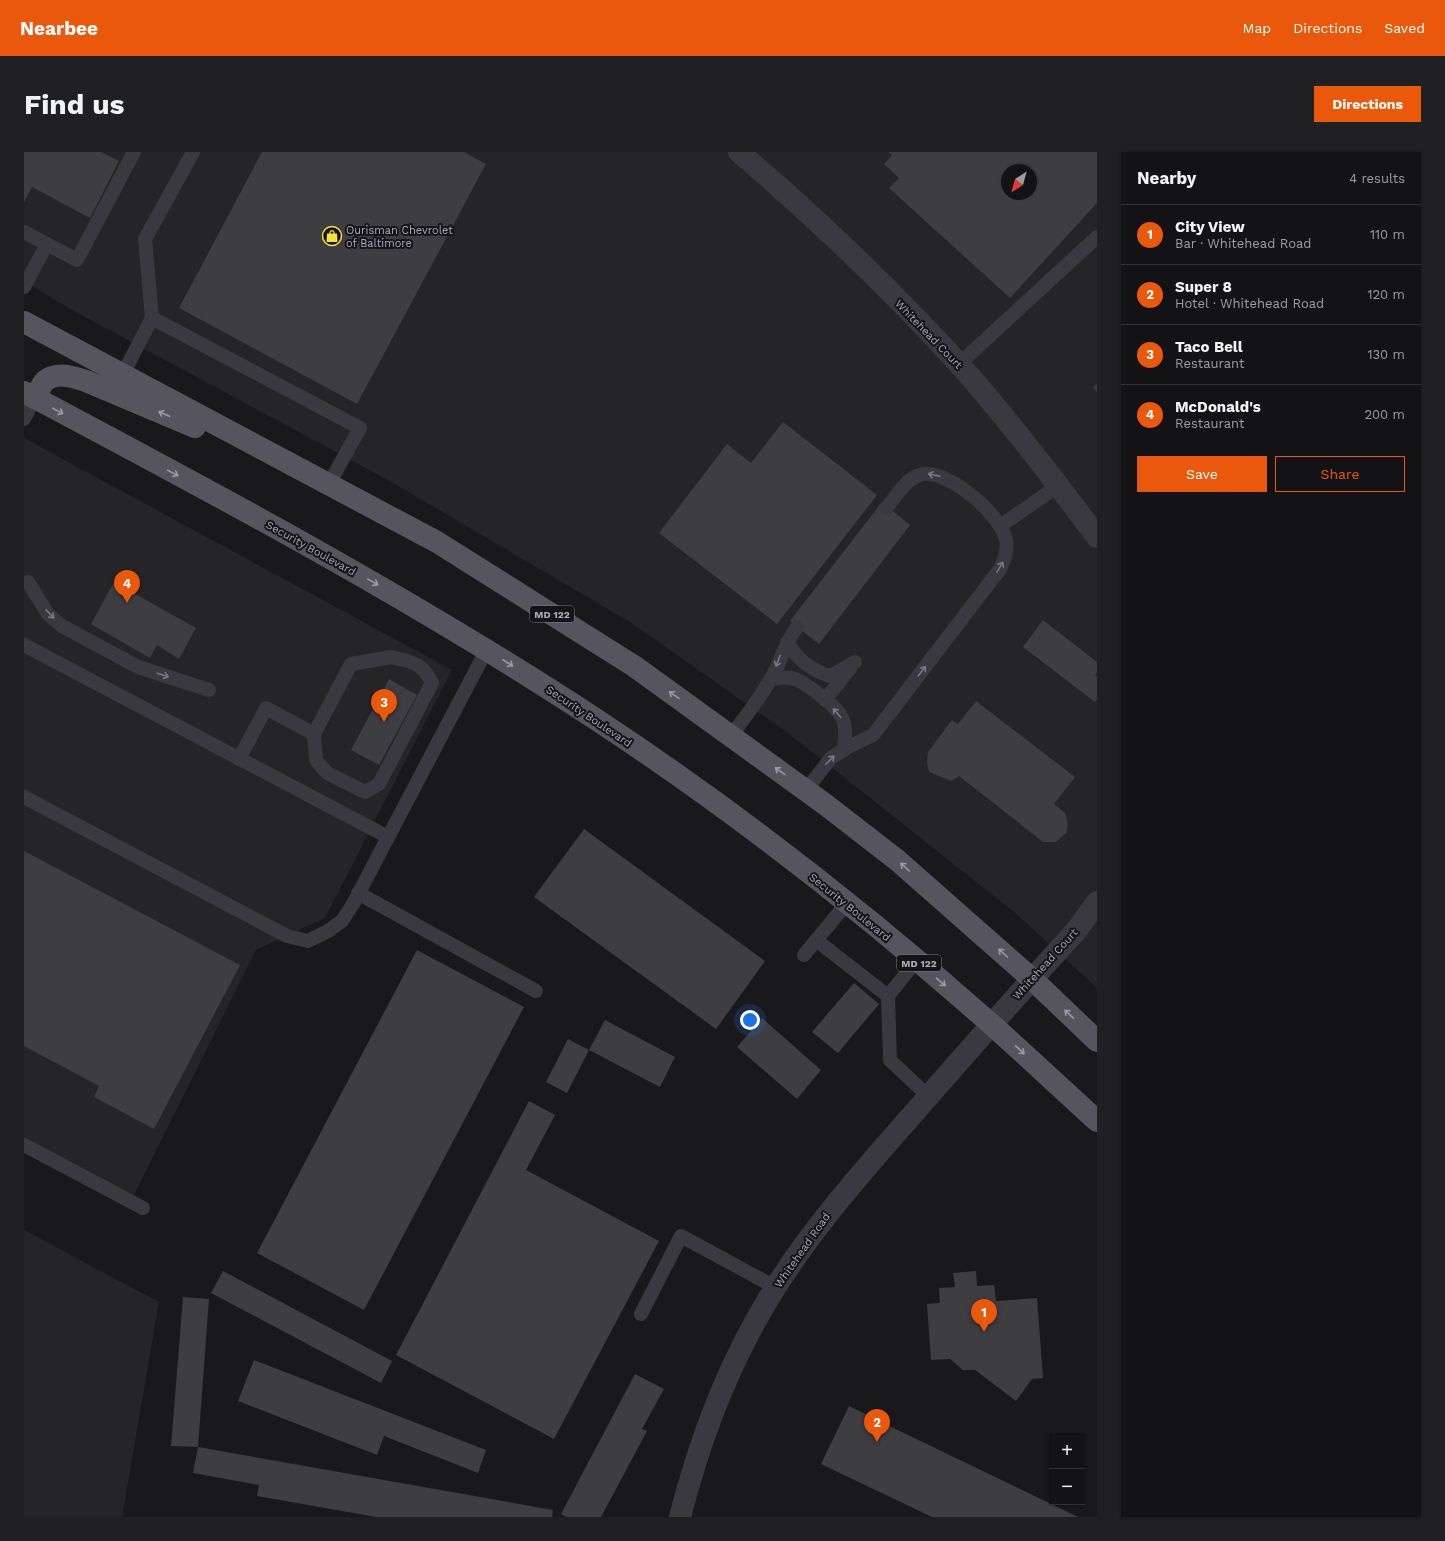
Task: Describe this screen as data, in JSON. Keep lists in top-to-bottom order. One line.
{"streets":{"main road":["Security Boulevard","MD 122"],"street":["Whitehead Court","Whitehead Road"]},"crossings":[["Whitehead Court","Security Boulevard"],["Whitehead Court","MD 122"],["Whitehead Court","Whitehead Road"],["Security Boulevard","Whitehead Road"]],"places":{"shop":["Ourisman Chevrolet of Baltimore"]},"north":"bottom left","page":{"header":"Nearbee","nav":["Map","Directions","Saved"],"buttons":["Directions",["Save","Share"]],"title":"Find us","heading":["Nearby","4 results"],"list":[{"mark":"1","name":"City View","note":"Bar · Whitehead Road","value":"110 m"},{"mark":"2","name":"Super 8","note":"Hotel · Whitehead Road","value":"120 m"},{"mark":"3","name":"Taco Bell","note":"Restaurant","value":"130 m"},{"mark":"4","name":"McDonald's","note":"Restaurant","value":"200 m"}],"pins":["4","3","1","2"],"map_buttons":["+","−"]}}
